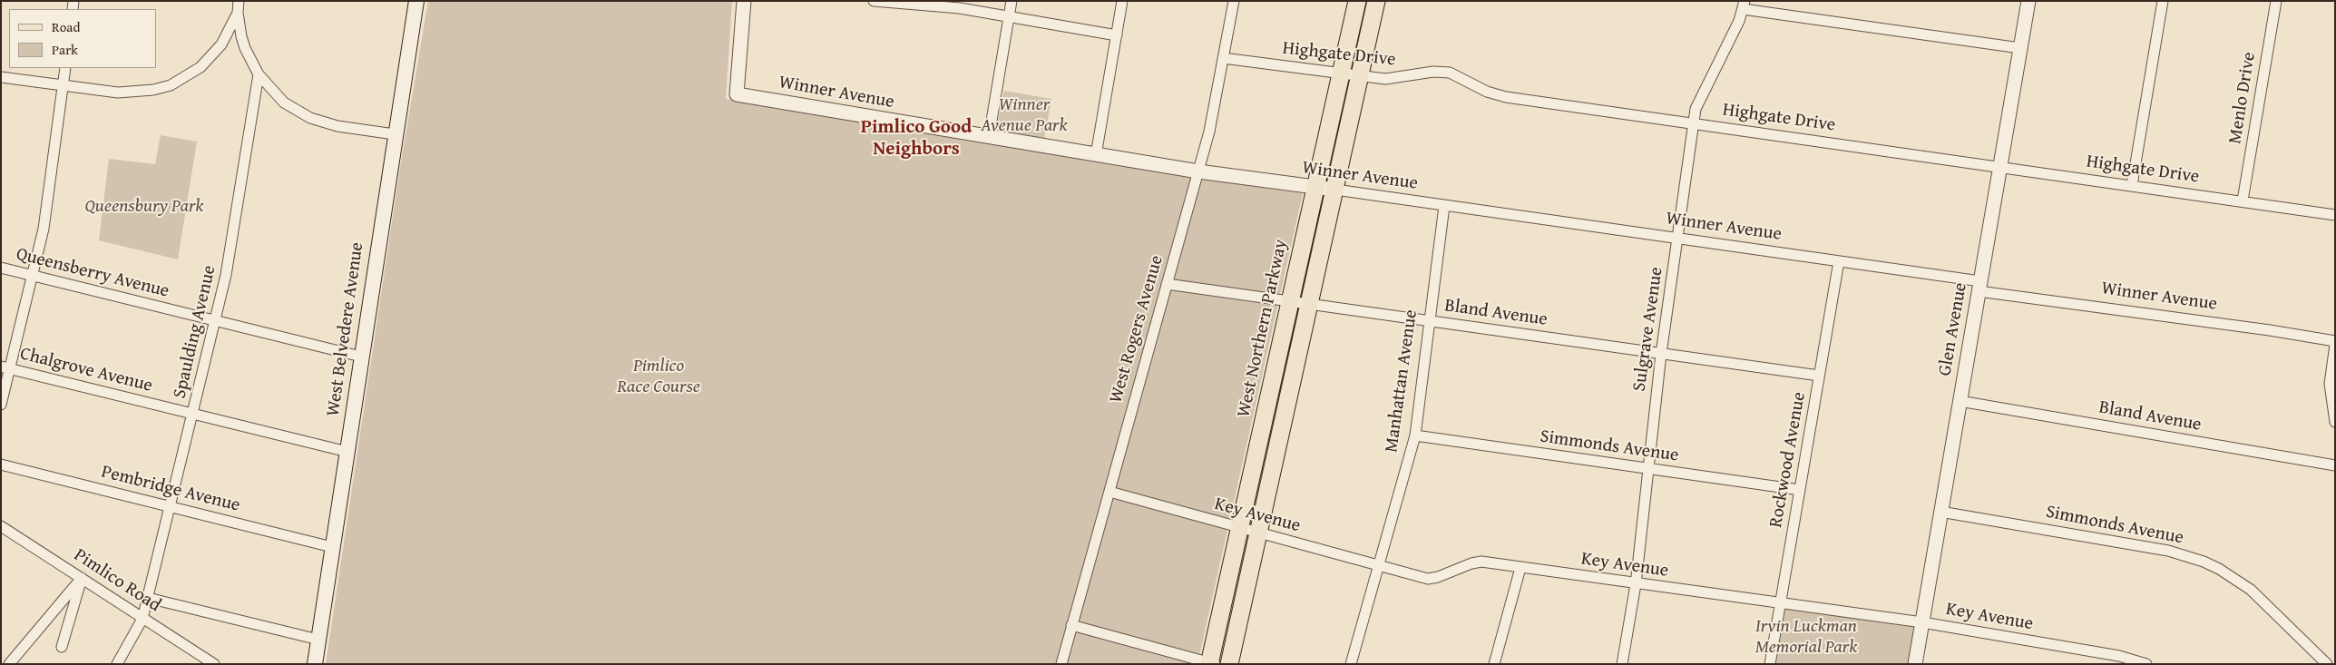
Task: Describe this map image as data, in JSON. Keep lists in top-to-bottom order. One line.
{"streets":{"main road":["West Northern Parkway","West Belvedere Avenue"],"street":["Highgate Drive","Winner Avenue","Menlo Drive","Queensberry Avenue","Bland Avenue","West Rogers Avenue","Sulgrave Avenue","Glen Avenue","Spaulding Avenue","Chalgrove Avenue","Manhattan Avenue","Simmonds Avenue","Rockwood Avenue","Pembridge Avenue","Key Avenue","Pimlico Road"]},"crossings":[["Highgate Drive","Menlo Drive"],["Highgate Drive","West Northern Parkway"],["Highgate Drive","West Rogers Avenue"],["Highgate Drive","Sulgrave Avenue"],["Highgate Drive","Glen Avenue"],["Winner Avenue","West Northern Parkway"],["Winner Avenue","West Rogers Avenue"],["Winner Avenue","Sulgrave Avenue"],["Winner Avenue","Glen Avenue"],["Winner Avenue","Manhattan Avenue"],["Winner Avenue","Rockwood Avenue"],["Queensberry Avenue","West Belvedere Avenue"],["Queensberry Avenue","Spaulding Avenue"],["Bland Avenue","West Northern Parkway"],["Bland Avenue","West Rogers Avenue"],["Bland Avenue","Sulgrave Avenue"],["Bland Avenue","Glen Avenue"],["Bland Avenue","Manhattan Avenue"],["Bland Avenue","Rockwood Avenue"],["West Northern Parkway","Key Avenue"],["West Belvedere Avenue","Chalgrove Avenue"],["West Belvedere Avenue","Pembridge Avenue"],["West Rogers Avenue","Key Avenue"],["Sulgrave Avenue","Simmonds Avenue"],["Sulgrave Avenue","Key Avenue"],["Glen Avenue","Simmonds Avenue"],["Glen Avenue","Key Avenue"],["Spaulding Avenue","Chalgrove Avenue"],["Spaulding Avenue","Pembridge Avenue"],["Spaulding Avenue","Pimlico Road"],["Manhattan Avenue","Simmonds Avenue"],["Manhattan Avenue","Key Avenue"],["Simmonds Avenue","Rockwood Avenue"],["Rockwood Avenue","Key Avenue"]],"districts":["Pimlico Good Neighbors"],"parks":["Winner Avenue Park","Queensbury Park","Pimlico Race Course","Irvin Luckman Memorial Park"],"legend":["Road","Park"]}
